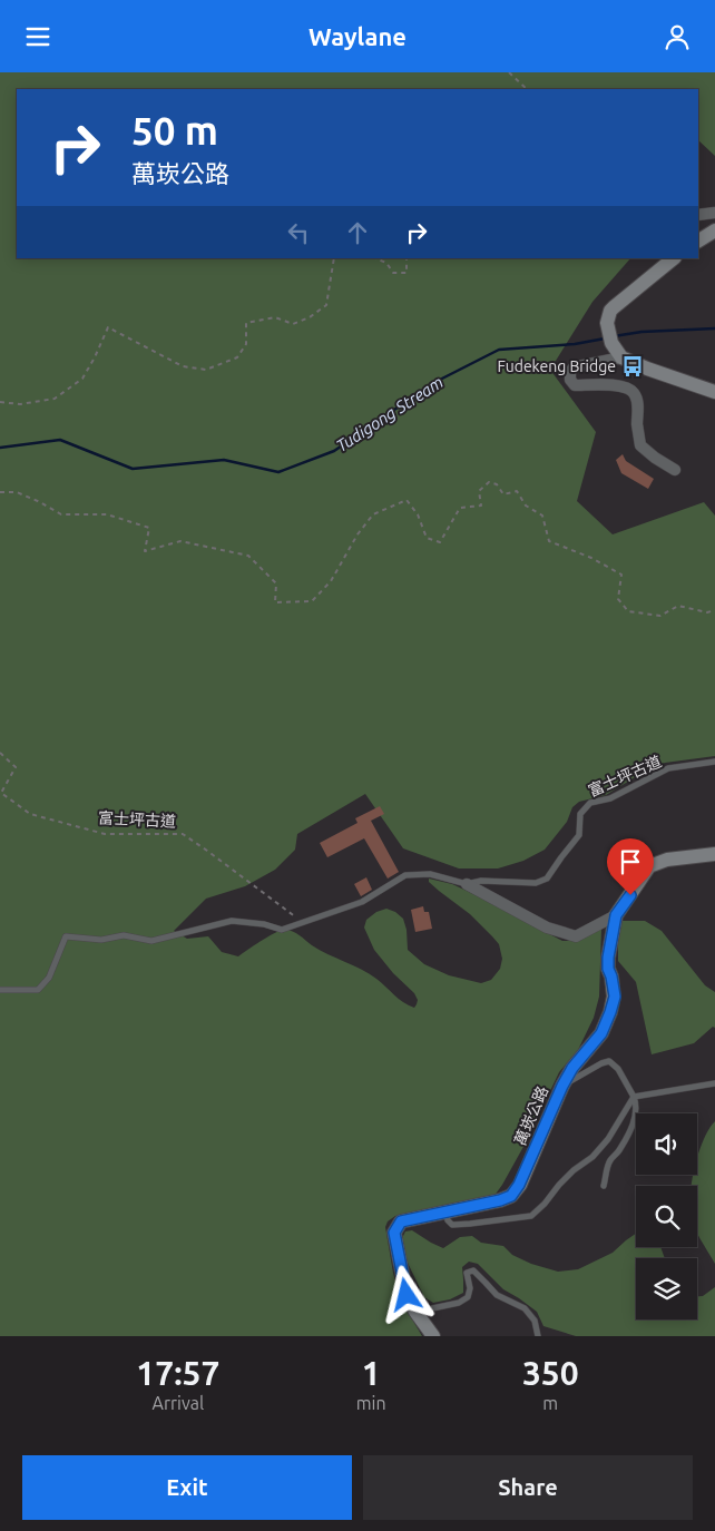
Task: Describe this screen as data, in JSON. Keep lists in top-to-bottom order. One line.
{"streets":{"street":["萬崁公路"],"lane":["富士坪古道"]},"water":["Tudigong Stream"],"places":{"bus stop":["Fudekeng Bridge"]},"page":{"header":"Waylane","turn":["50 m","萬崁公路"],"eta":["17:57","Arrival","1","min","350","m"],"buttons":["Exit","Share"]}}
